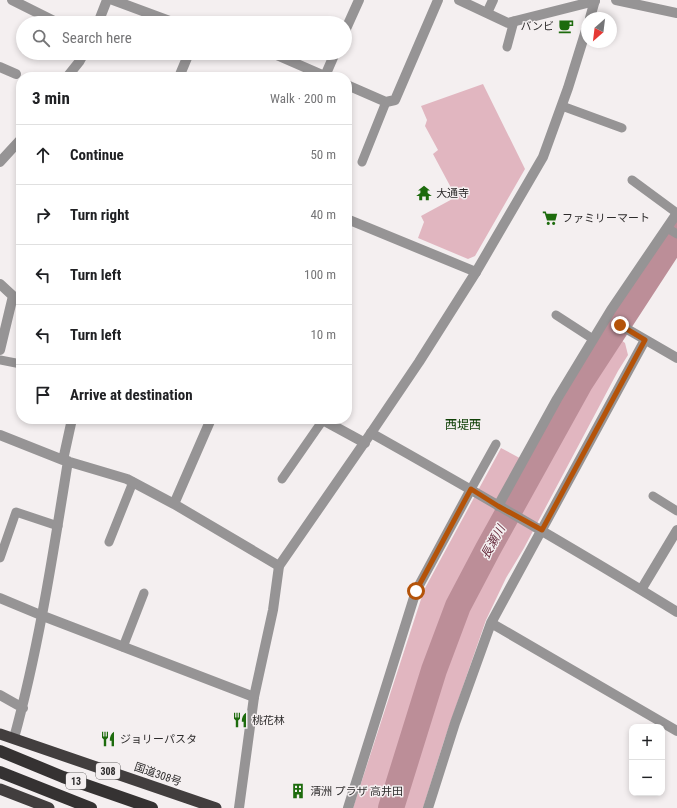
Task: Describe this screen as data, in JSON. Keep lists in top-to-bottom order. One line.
{"streets":{"highway":["308","国道308号","13"]},"districts":["西堤西"],"water":["長瀬川"],"places":{"cafe":["バンビ"],"temple":["大通寺"],"supermarket":["ファミリーマート"],"restaurant":["桃花林","ジョリーパスタ"],"building":["清洲 プラザ 高井田"]},"north":"bottom left","page":{"search":"Search here","heading":["3 min","Walk · 200 m"],"list":[["Continue","50 m"],["Turn right","40 m"],["Turn left","100 m"],["Turn left","10 m"],"Arrive at destination"],"map_buttons":["+","−"]}}
